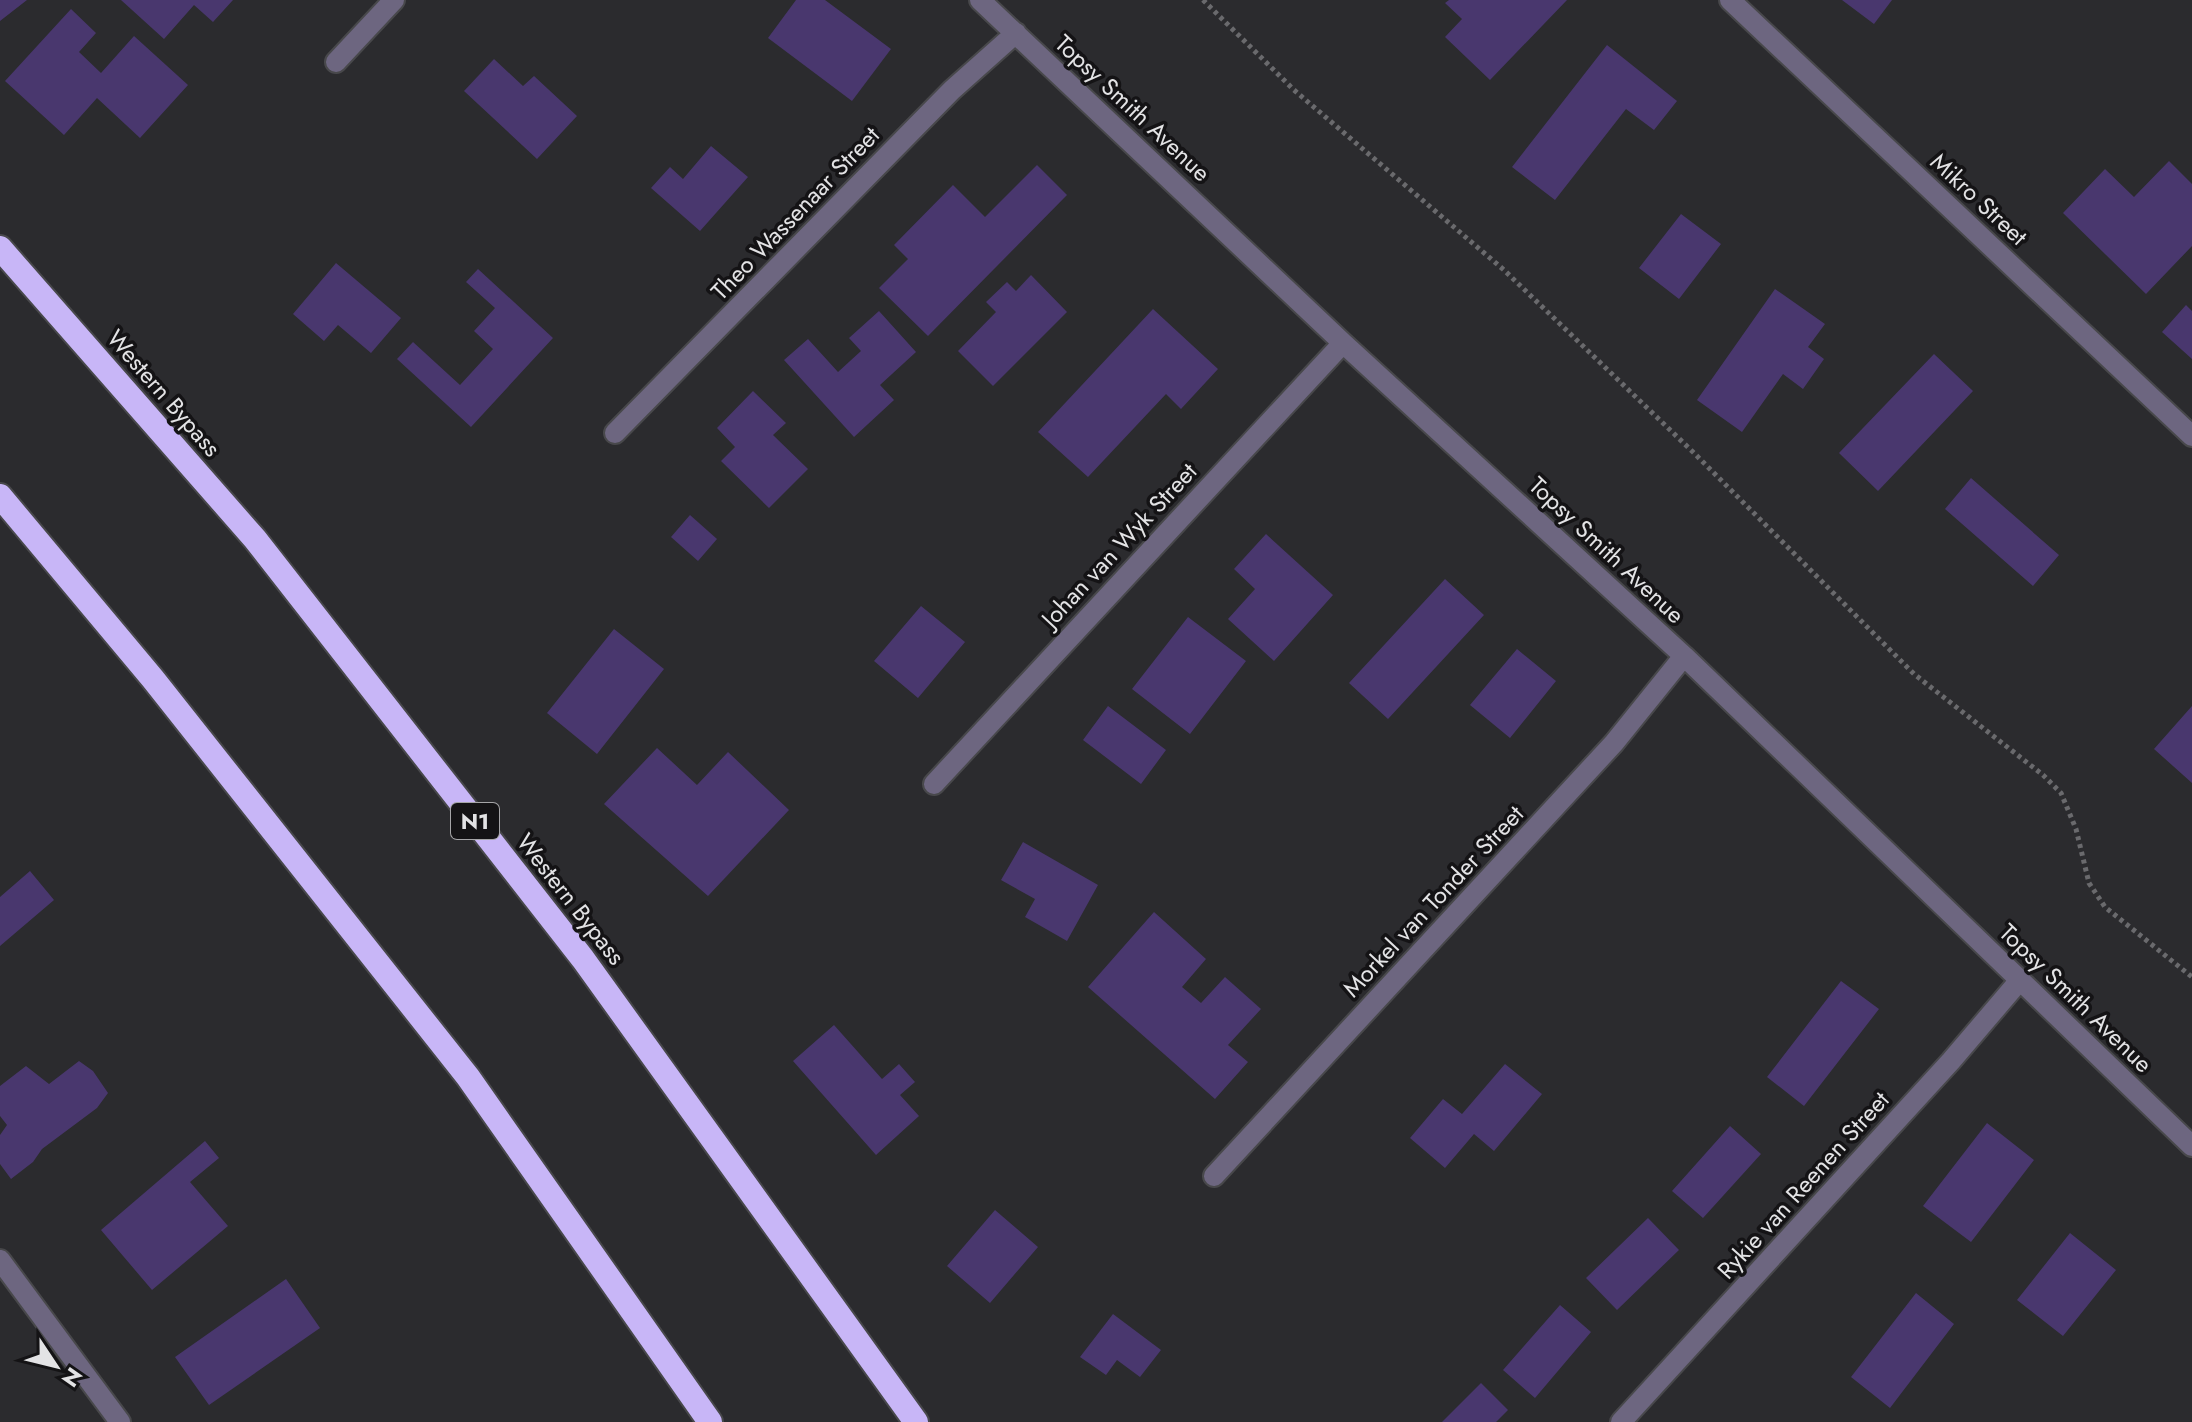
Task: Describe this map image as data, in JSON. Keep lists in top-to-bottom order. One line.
{"streets":{"highway":["Western Bypass","N1"],"street":["Topsy Smith Avenue","Mikro Street","Theo Wassenaar Street","Johan van Wyk Street","Morkel van Tonder Street","Rykie van Reenen Street"]},"crossings":[["Topsy Smith Avenue","Theo Wassenaar Street"],["Topsy Smith Avenue","Johan van Wyk Street"],["Topsy Smith Avenue","Morkel van Tonder Street"],["Topsy Smith Avenue","Rykie van Reenen Street"]],"north":"bottom right"}
